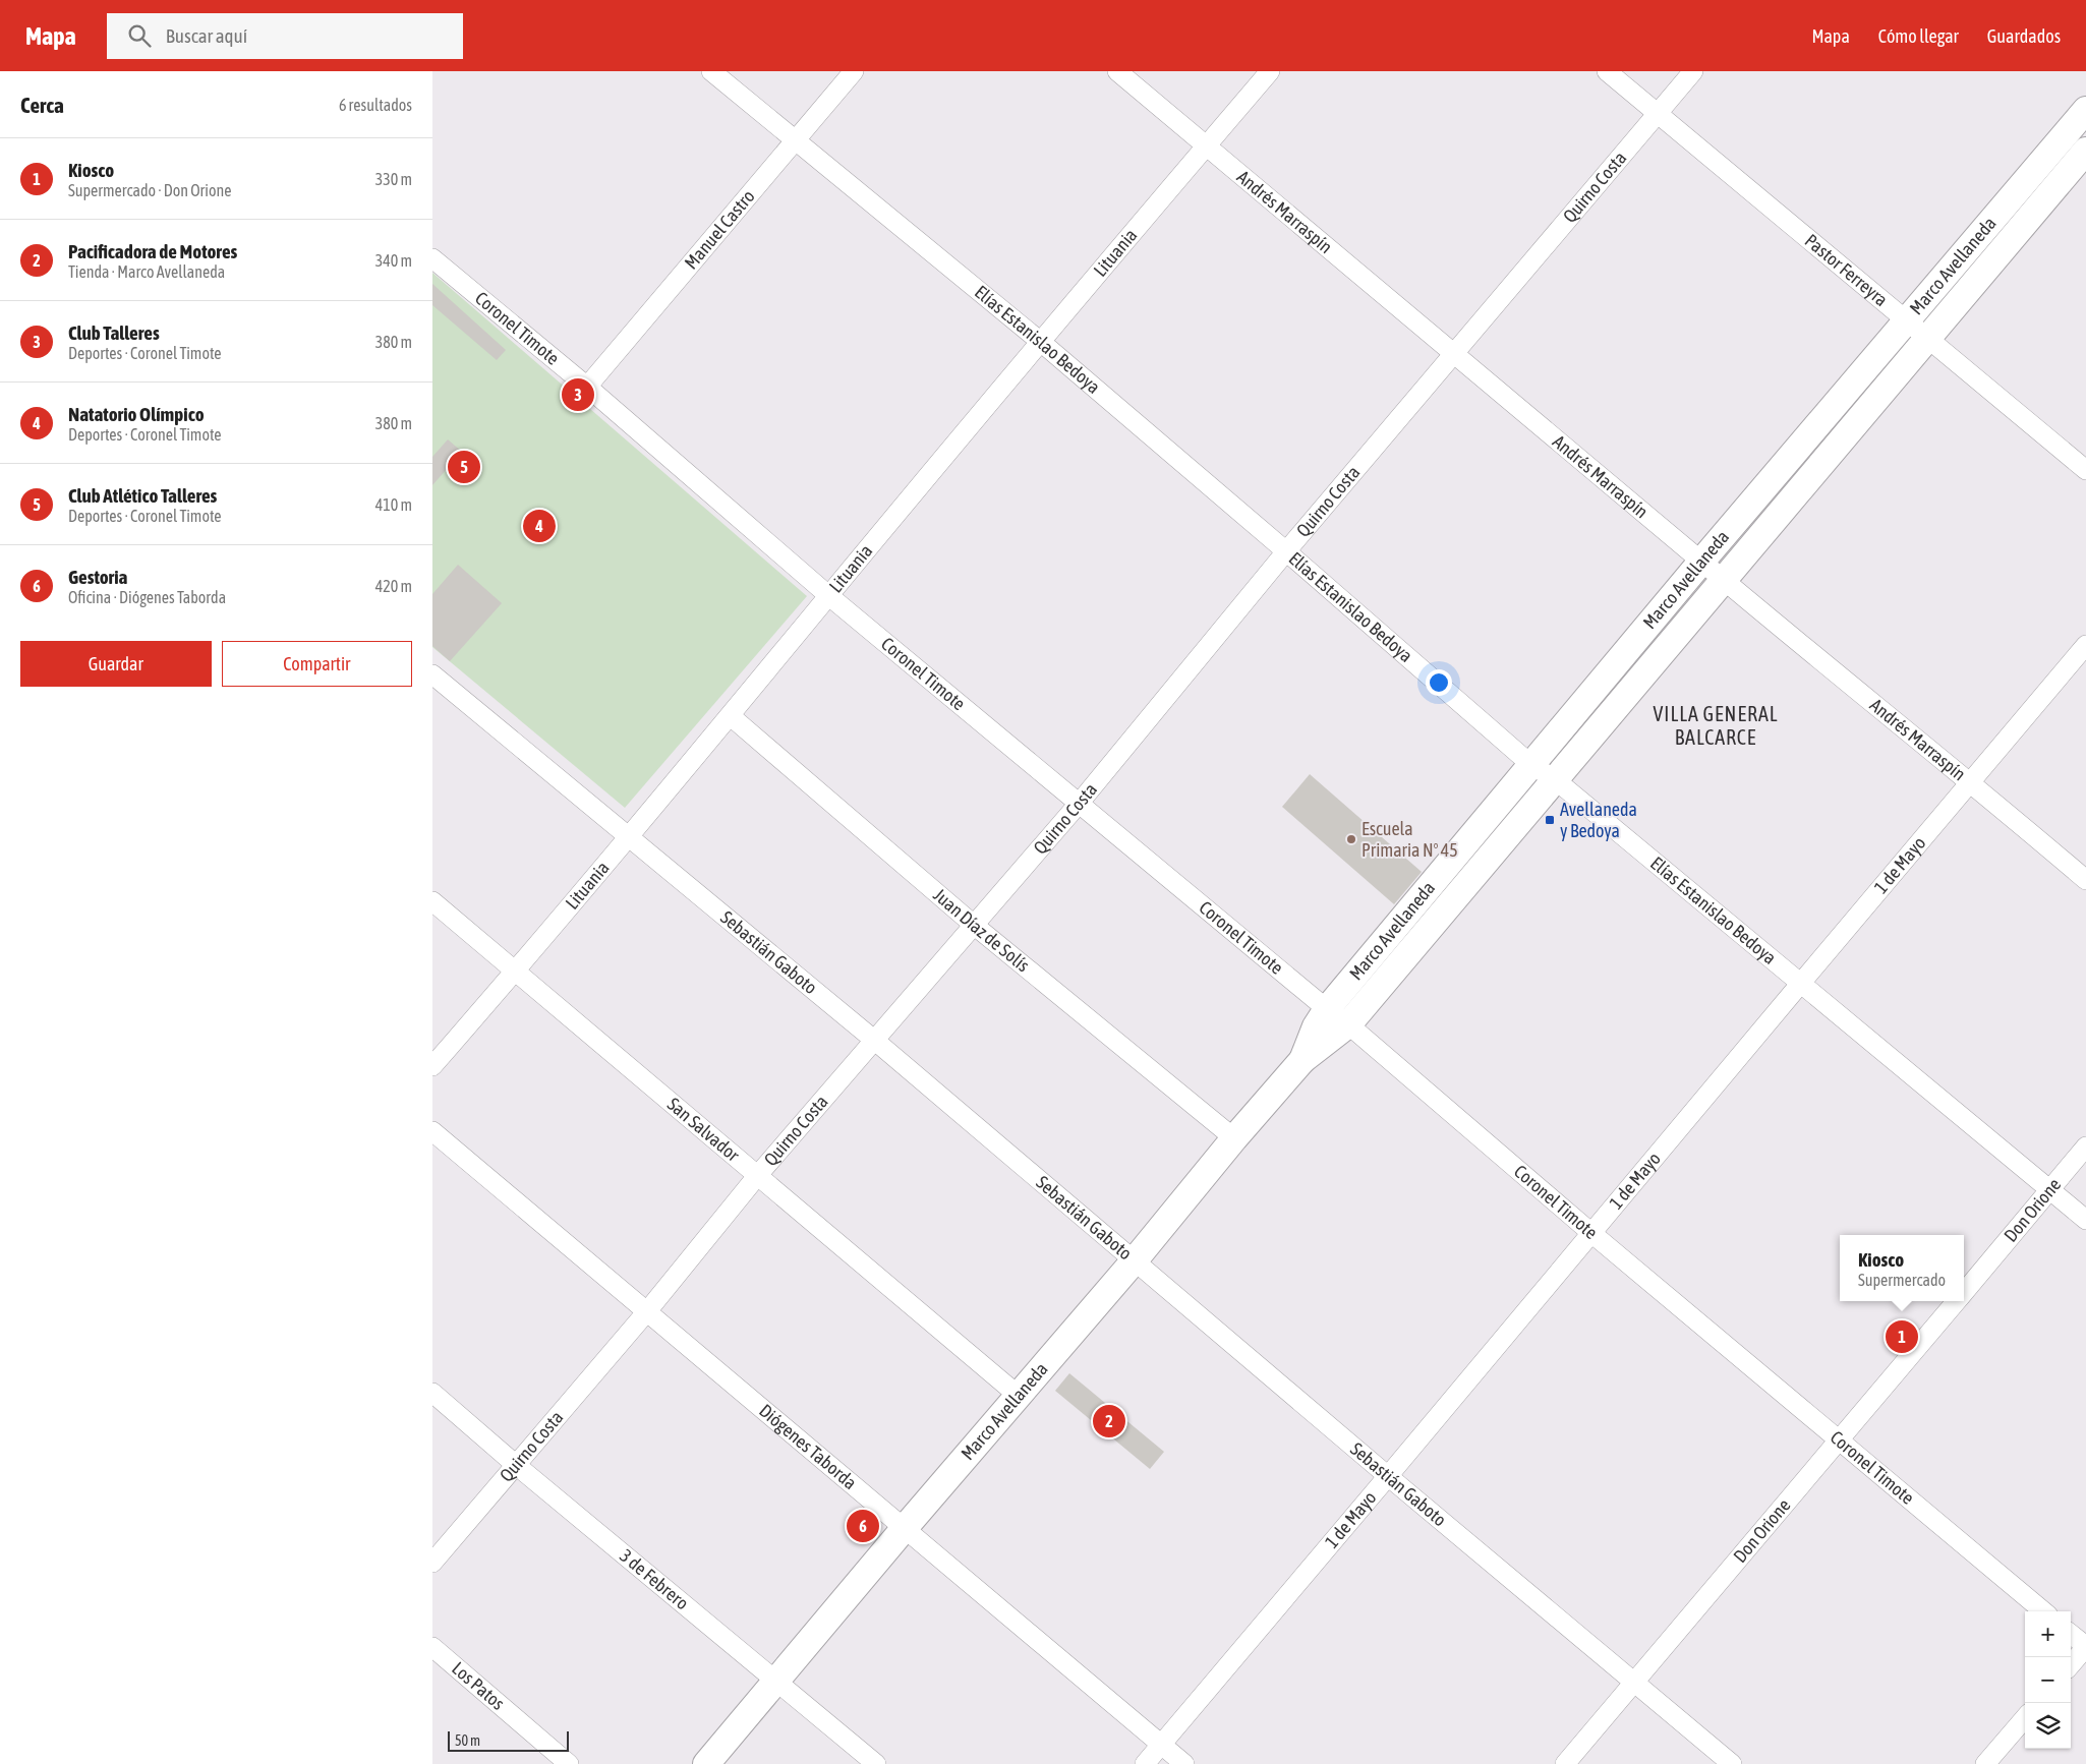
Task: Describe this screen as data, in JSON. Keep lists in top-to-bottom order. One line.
{"streets":{"street":["Quirno Costa","Andrés Marraspín","Manuel Castro","Lituania","Marco Avellaneda","Pastor Ferreyra","Coronel Timote","Elías Estanislao Bedoya","1 de Mayo","Juan Díaz de Solís","Sebastián Gaboto","San Salvador","Don Orione","Diógenes Taborda","3 de Febrero","Los Patos"]},"crossings":[["Quirno Costa","Andrés Marraspín"],["Quirno Costa","Pastor Ferreyra"],["Quirno Costa","Coronel Timote"],["Quirno Costa","Elías Estanislao Bedoya"],["Quirno Costa","Juan Díaz de Solís"],["Quirno Costa","Sebastián Gaboto"],["Quirno Costa","San Salvador"],["Quirno Costa","Diógenes Taborda"],["Quirno Costa","3 de Febrero"],["Andrés Marraspín","Lituania"],["Andrés Marraspín","Marco Avellaneda"],["Andrés Marraspín","1 de Mayo"],["Manuel Castro","Coronel Timote"],["Manuel Castro","Elías Estanislao Bedoya"],["Lituania","Coronel Timote"],["Lituania","Elías Estanislao Bedoya"],["Lituania","Juan Díaz de Solís"],["Lituania","Sebastián Gaboto"],["Lituania","San Salvador"],["Marco Avellaneda","Pastor Ferreyra"],["Marco Avellaneda","Coronel Timote"],["Marco Avellaneda","Elías Estanislao Bedoya"],["Marco Avellaneda","Juan Díaz de Solís"],["Marco Avellaneda","Sebastián Gaboto"],["Marco Avellaneda","San Salvador"],["Marco Avellaneda","Diógenes Taborda"],["Marco Avellaneda","3 de Febrero"],["Coronel Timote","1 de Mayo"],["Coronel Timote","Don Orione"],["Elías Estanislao Bedoya","1 de Mayo"],["Elías Estanislao Bedoya","Don Orione"],["1 de Mayo","Sebastián Gaboto"],["1 de Mayo","Diógenes Taborda"],["Sebastián Gaboto","Don Orione"]],"districts":["VILLA GENERAL BALCARCE"],"places":{"transit":["Avellaneda y Bedoya"],"other":["Escuela Primaria Nº 45"]},"scale_bar":"50 m","page":{"header":"Mapa","search":"Buscar aquí","nav":["Mapa","Cómo llegar","Guardados"],"heading":["Cerca","6 resultados"],"list":[{"mark":"1","name":"Kiosco","note":"Supermercado · Don Orione","value":"330 m"},{"mark":"2","name":"Pacificadora de Motores","note":"Tienda · Marco Avellaneda","value":"340 m"},{"mark":"3","name":"Club Talleres","note":"Deportes · Coronel Timote","value":"380 m"},{"mark":"4","name":"Natatorio Olímpico","note":"Deportes · Coronel Timote","value":"380 m"},{"mark":"5","name":"Club Atlético Talleres","note":"Deportes · Coronel Timote","value":"410 m"},{"mark":"6","name":"Gestoria","note":"Oficina · Diógenes Taborda","value":"420 m"}],"pins":["3","5","4","1","2","6"],"buttons":["Guardar","Compartir"],"popup":["Kiosco","Supermercado"],"map_buttons":["+","−"],"scale":"50 m"}}
